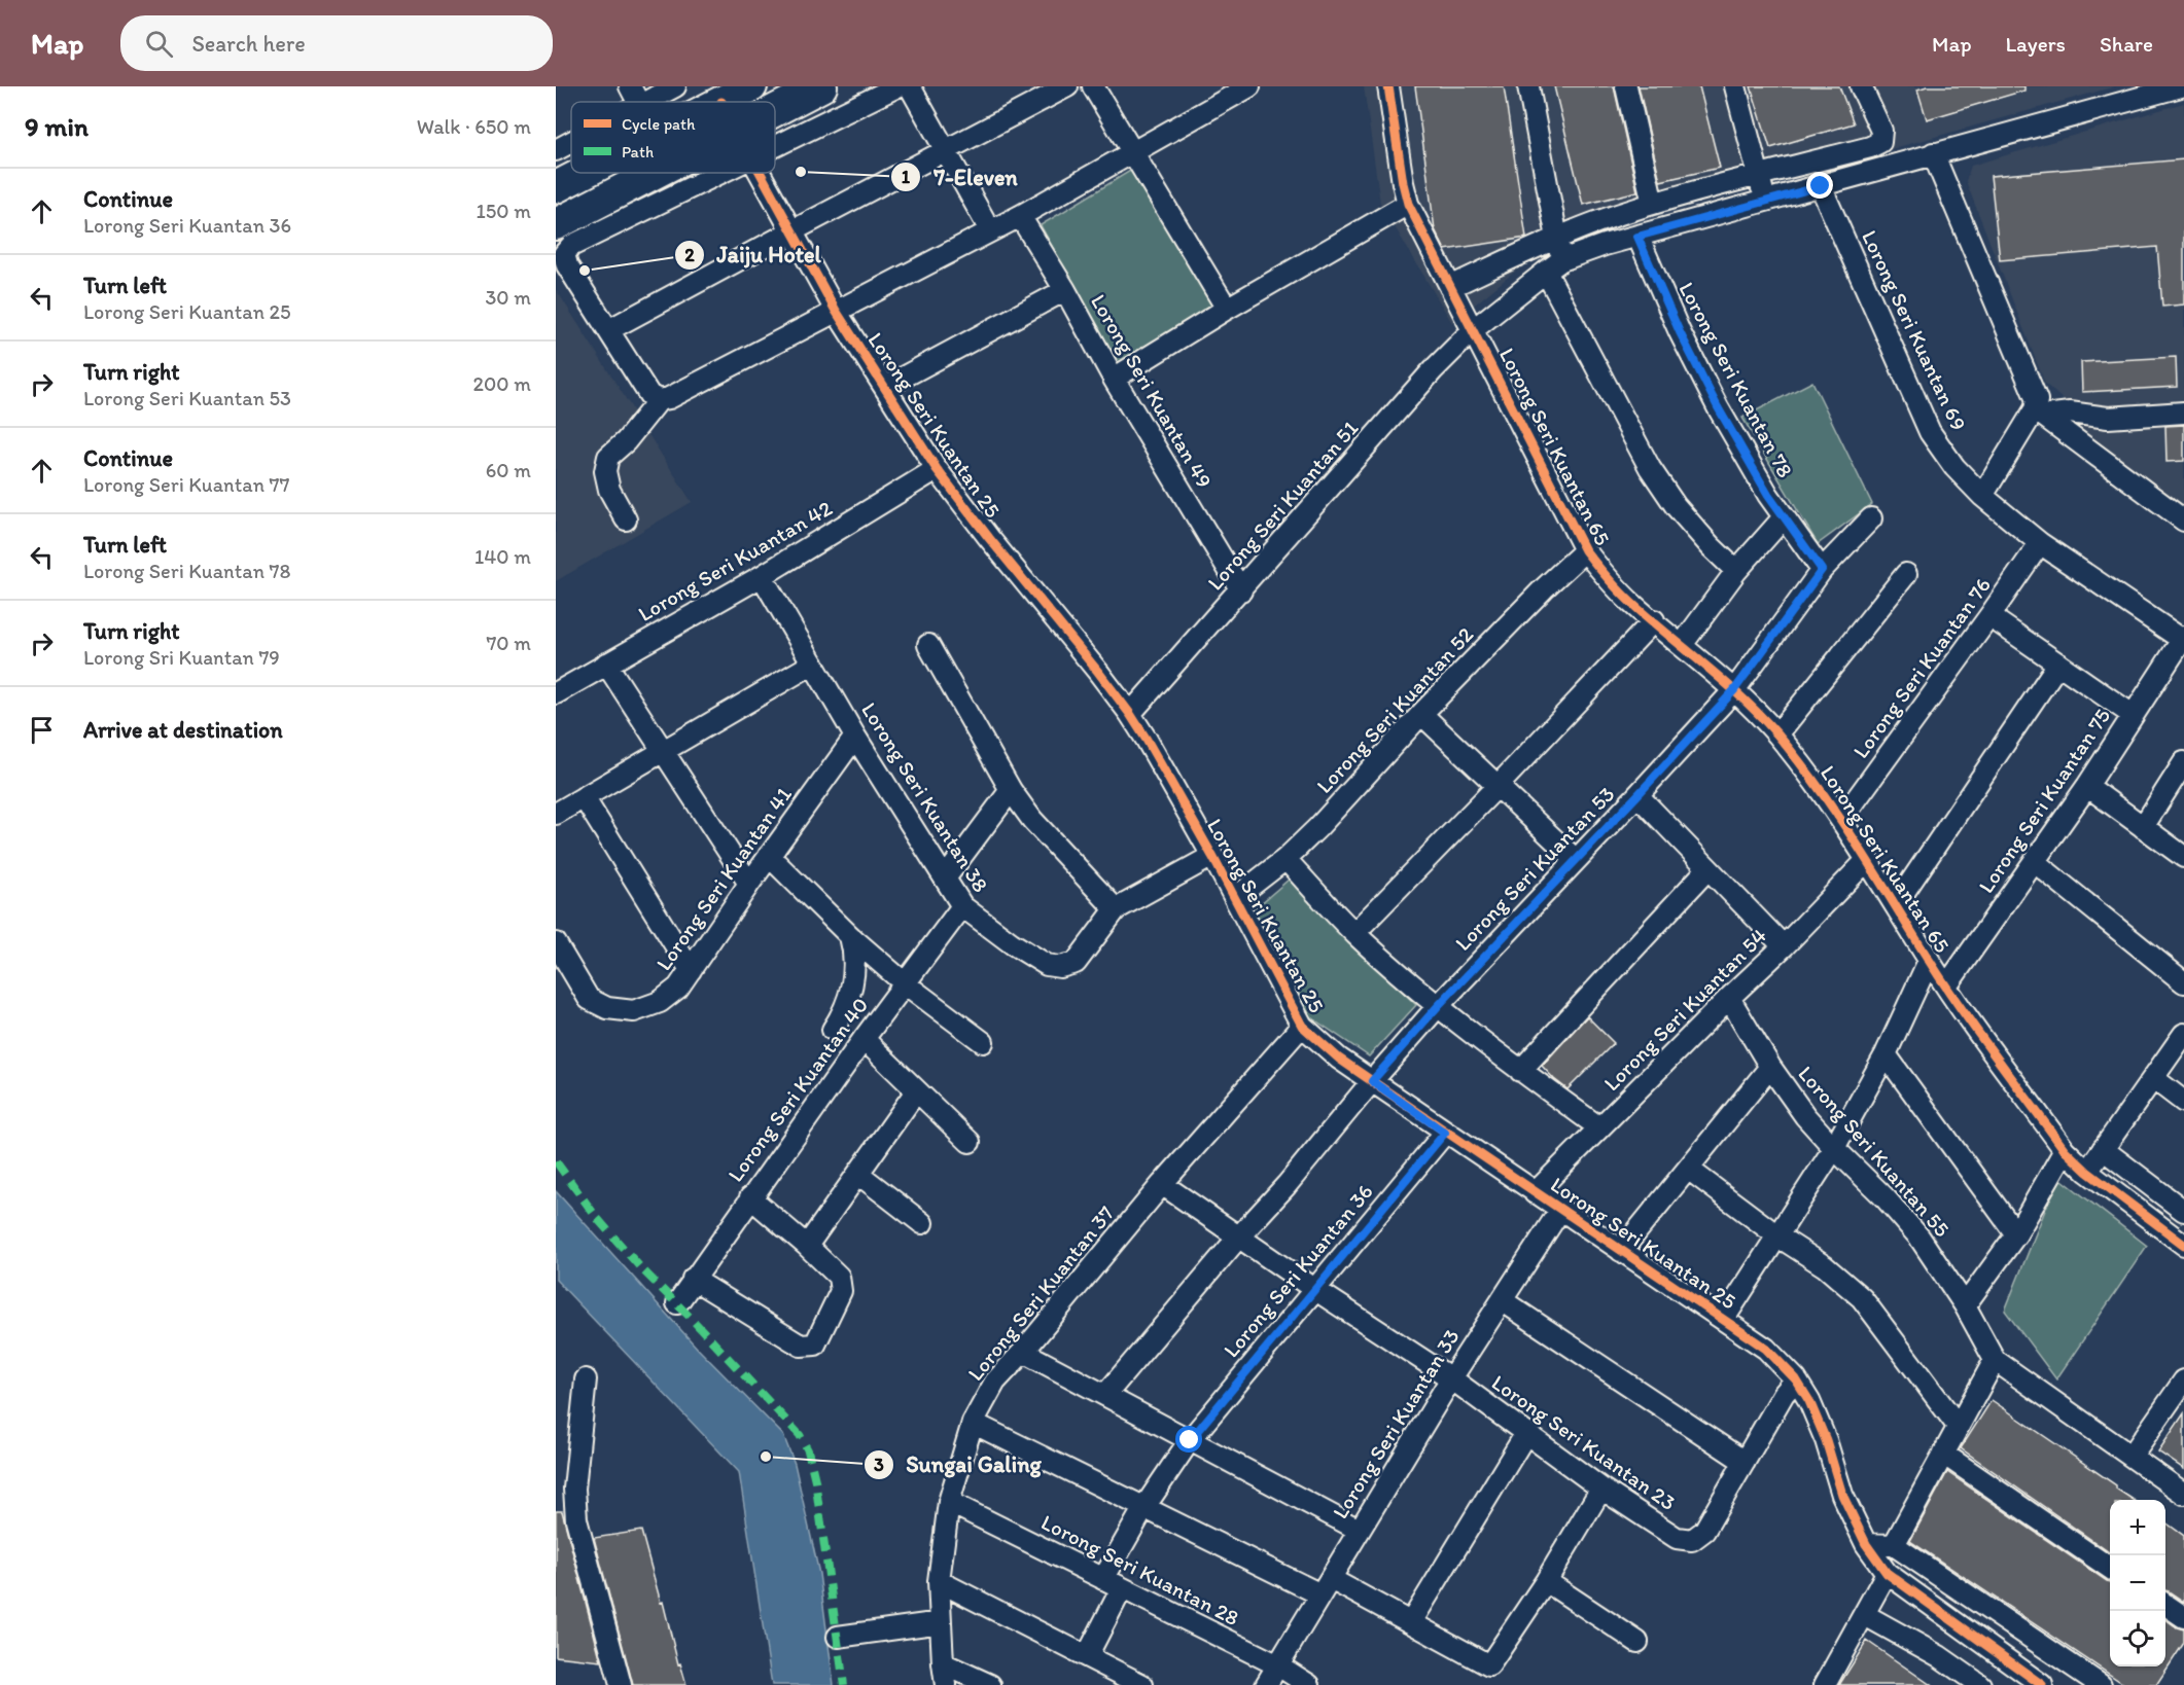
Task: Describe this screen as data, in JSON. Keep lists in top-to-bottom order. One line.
{"streets":{"street":["Lorong Seri Kuantan 69","Lorong Seri Kuantan 78","Lorong Seri Kuantan 49","Lorong Seri Kuantan 25","Lorong Seri Kuantan 65","Lorong Seri Kuantan 51","Lorong Seri Kuantan 42","Lorong Seri Kuantan 76","Lorong Seri Kuantan 52","Lorong Seri Kuantan 38","Lorong Seri Kuantan 75","Lorong Seri Kuantan 53","Lorong Seri Kuantan 41","Lorong Seri Kuantan 54","Lorong Seri Kuantan 40","Lorong Seri Kuantan 55","Lorong Seri Kuantan 36","Lorong Seri Kuantan 37","Lorong Seri Kuantan 33","Lorong Seri Kuantan 23","Lorong Seri Kuantan 28"]},"crossings":[["Lorong Seri Kuantan 69","Lorong Seri Kuantan 51"],["Lorong Seri Kuantan 69","Lorong Seri Kuantan 76"],["Lorong Seri Kuantan 69","Lorong Seri Kuantan 75"],["Lorong Seri Kuantan 78","Lorong Seri Kuantan 51"],["Lorong Seri Kuantan 78","Lorong Seri Kuantan 53"],["Lorong Seri Kuantan 49","Lorong Seri Kuantan 51"],["Lorong Seri Kuantan 25","Lorong Seri Kuantan 51"],["Lorong Seri Kuantan 25","Lorong Seri Kuantan 42"],["Lorong Seri Kuantan 25","Lorong Seri Kuantan 52"],["Lorong Seri Kuantan 25","Lorong Seri Kuantan 38"],["Lorong Seri Kuantan 25","Lorong Seri Kuantan 53"],["Lorong Seri Kuantan 25","Lorong Seri Kuantan 54"],["Lorong Seri Kuantan 25","Lorong Seri Kuantan 36"],["Lorong Seri Kuantan 25","Lorong Seri Kuantan 37"],["Lorong Seri Kuantan 25","Lorong Seri Kuantan 33"],["Lorong Seri Kuantan 65","Lorong Seri Kuantan 51"],["Lorong Seri Kuantan 65","Lorong Seri Kuantan 76"],["Lorong Seri Kuantan 65","Lorong Seri Kuantan 52"],["Lorong Seri Kuantan 65","Lorong Seri Kuantan 75"],["Lorong Seri Kuantan 65","Lorong Seri Kuantan 53"],["Lorong Seri Kuantan 65","Lorong Seri Kuantan 54"],["Lorong Seri Kuantan 42","Lorong Seri Kuantan 38"],["Lorong Seri Kuantan 38","Lorong Seri Kuantan 41"],["Lorong Seri Kuantan 38","Lorong Seri Kuantan 40"],["Lorong Seri Kuantan 53","Lorong Seri Kuantan 23"],["Lorong Seri Kuantan 54","Lorong Seri Kuantan 55"],["Lorong Seri Kuantan 36","Lorong Seri Kuantan 23"],["Lorong Seri Kuantan 36","Lorong Seri Kuantan 28"],["Lorong Seri Kuantan 37","Lorong Seri Kuantan 23"],["Lorong Seri Kuantan 37","Lorong Seri Kuantan 28"],["Lorong Seri Kuantan 33","Lorong Seri Kuantan 23"],["Lorong Seri Kuantan 33","Lorong Seri Kuantan 28"]],"places":["7-Eleven","Jaiju Hotel","Sungai Galing"],"legend":["Cycle path","Path"],"page":{"header":"Map","search":"Search here","nav":["Map","Layers","Share"],"heading":["9 min","Walk · 650 m"],"list":[["Continue","Lorong Seri Kuantan 36","150 m"],["Turn left","Lorong Seri Kuantan 25","30 m"],["Turn right","Lorong Seri Kuantan 53","200 m"],["Continue","Lorong Seri Kuantan 77","60 m"],["Turn left","Lorong Seri Kuantan 78","140 m"],["Turn right","Lorong Sri Kuantan 79","70 m"],"Arrive at destination"],"map_buttons":["+","−"]}}
